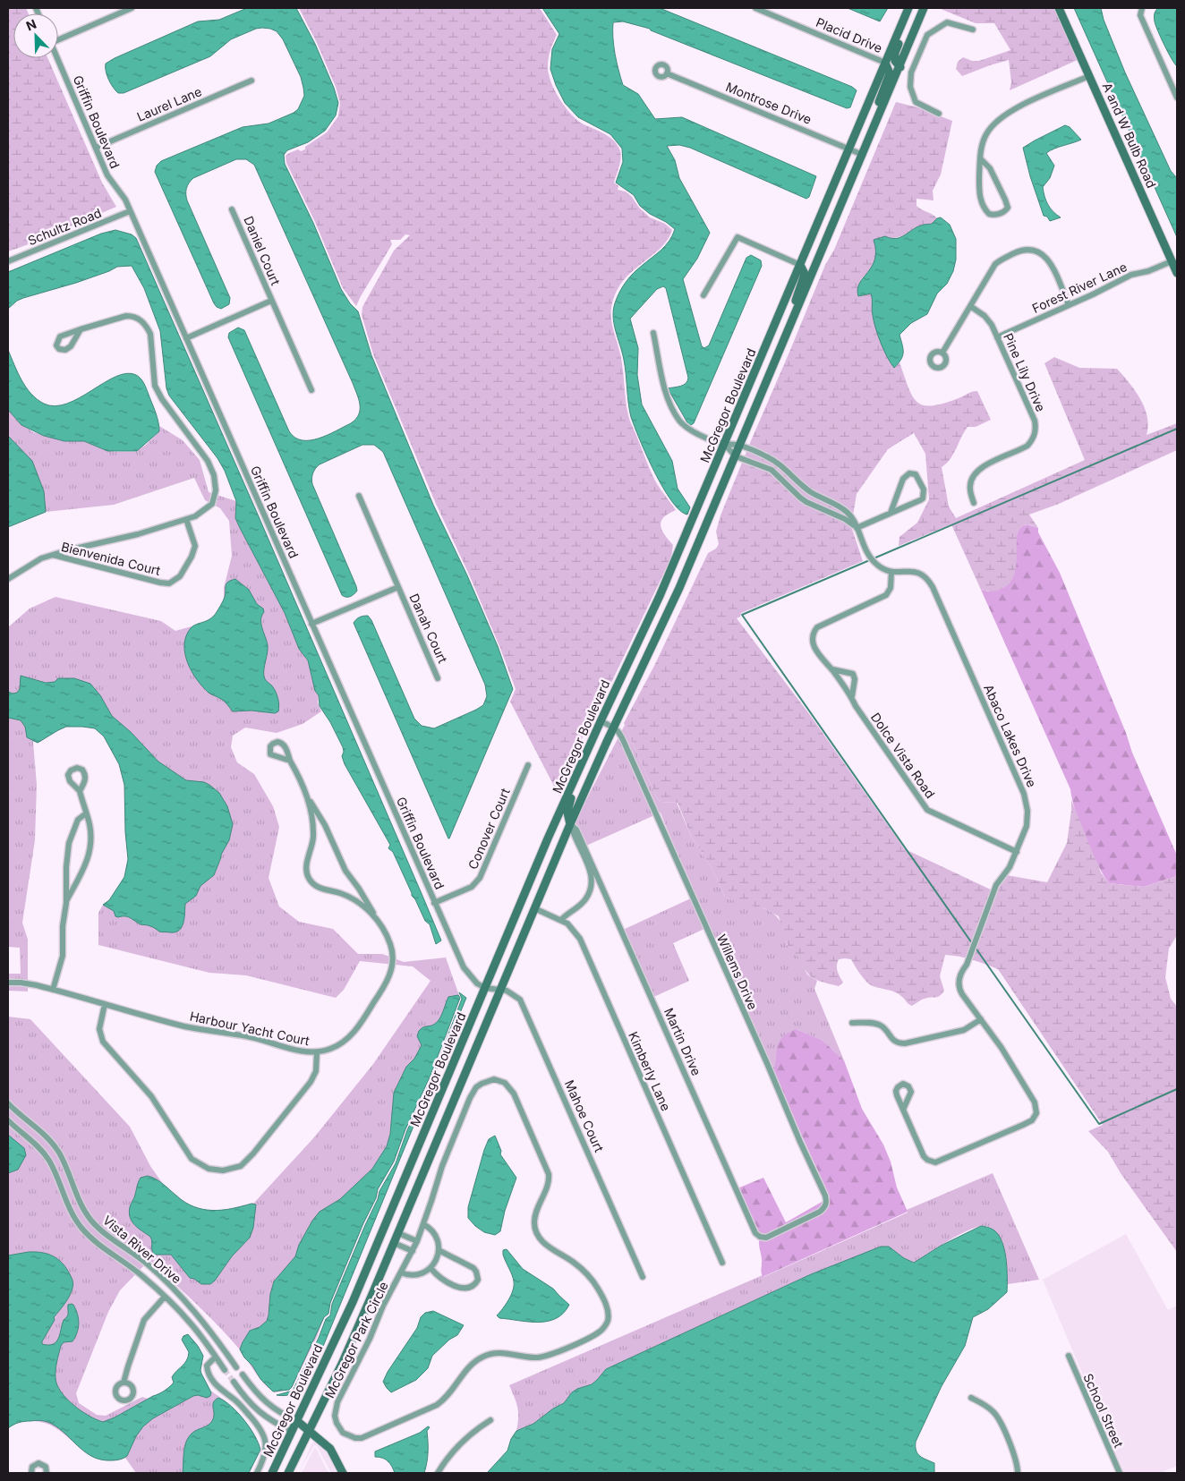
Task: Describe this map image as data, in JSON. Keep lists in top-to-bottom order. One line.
{"streets":{"main road":["A and W Bulb Road","McGregor Boulevard"],"street":["Placid Drive","Montrose Drive","Laurel Lane","Griffin Boulevard","Schultz Road","Daniel Court","Forest River Lane","Pine Lily Drive","Bienvenida Court","Danah Court","Abaco Lakes Drive","Dolce Vista Road","Conover Court","Willems Drive","Harbour Yacht Court","Martin Drive","Kimberly Lane","Mahoe Court","Vista River Drive","McGregor Park Circle","School Street"]},"crossings":[["Placid Drive","McGregor Boulevard"],["Montrose Drive","McGregor Boulevard"],["Laurel Lane","Griffin Boulevard"],["Griffin Boulevard","Schultz Road"],["Griffin Boulevard","Daniel Court"],["Griffin Boulevard","McGregor Boulevard"],["Griffin Boulevard","Danah Court"],["Griffin Boulevard","Conover Court"],["Griffin Boulevard","Mahoe Court"],["A and W Bulb Road","Forest River Lane"],["Forest River Lane","Pine Lily Drive"],["McGregor Boulevard","Willems Drive"],["McGregor Boulevard","Martin Drive"],["McGregor Boulevard","Kimberly Lane"],["McGregor Boulevard","Mahoe Court"],["Abaco Lakes Drive","Dolce Vista Road"],["Willems Drive","Martin Drive"]],"north":"top left"}
